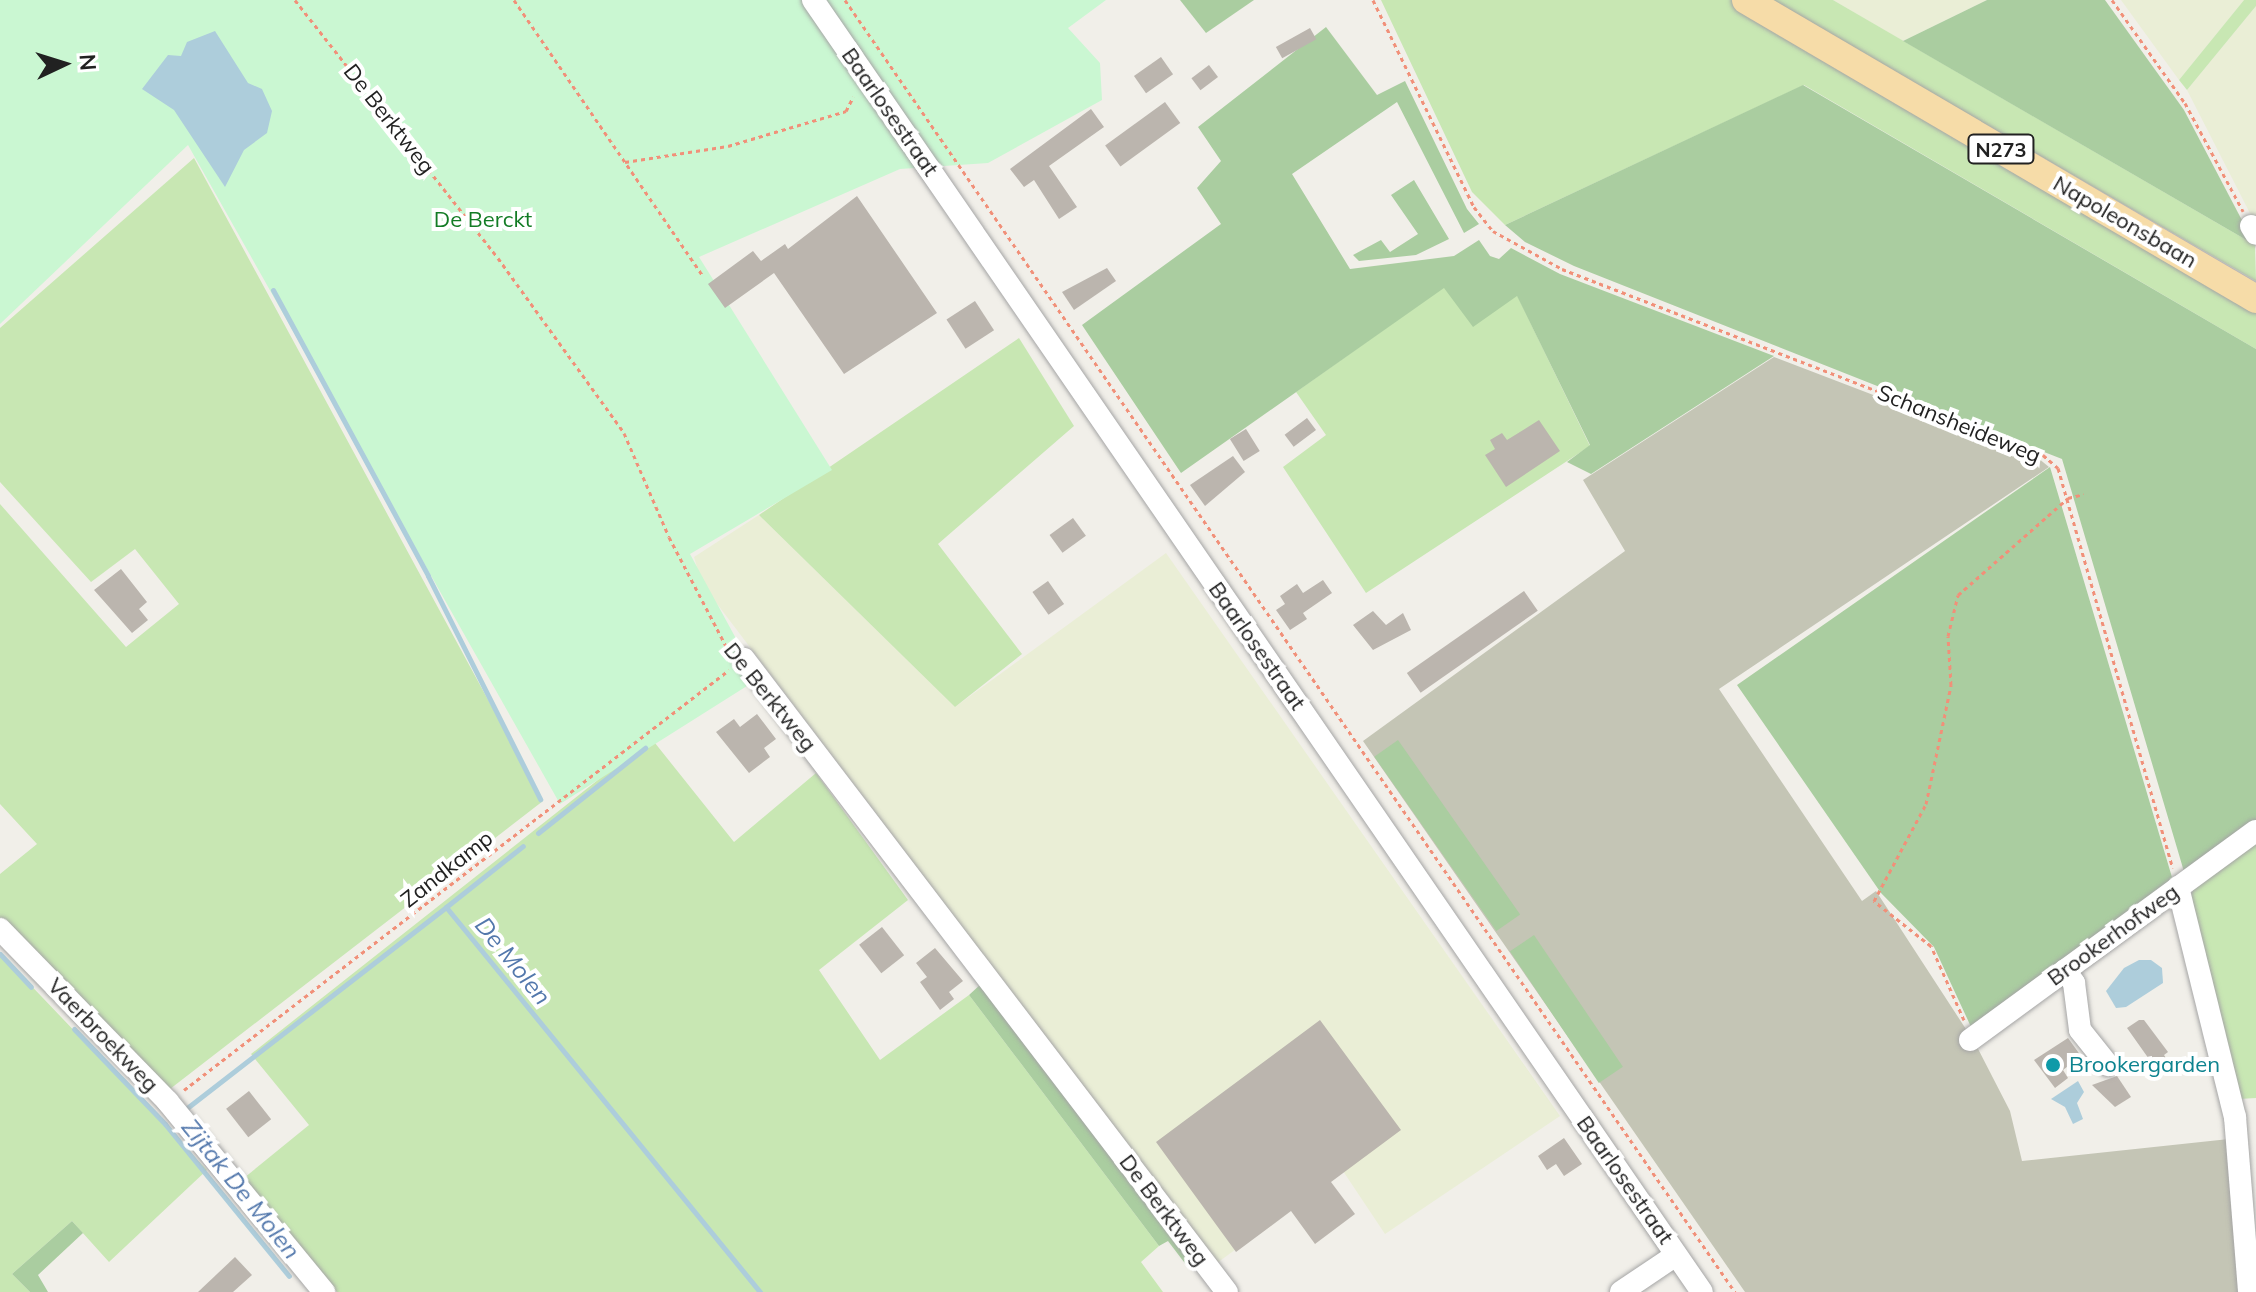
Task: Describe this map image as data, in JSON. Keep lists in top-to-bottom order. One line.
{"streets":{"main road":["N273","Napoleonsbaan"],"street":["Baarlosestraat","De Berktweg","Brookerhofweg","Vaerbroekweg"],"path":["Schansheideweg","Zandkamp"]},"crossings":[["De Berktweg","Zandkamp"],["Schansheideweg","Brookerhofweg"],["Zandkamp","Vaerbroekweg"]],"water":["De Molen","Zijtak De Molen"],"parks":["De Berckt"],"places":["Brookergarden"],"north":"right"}
